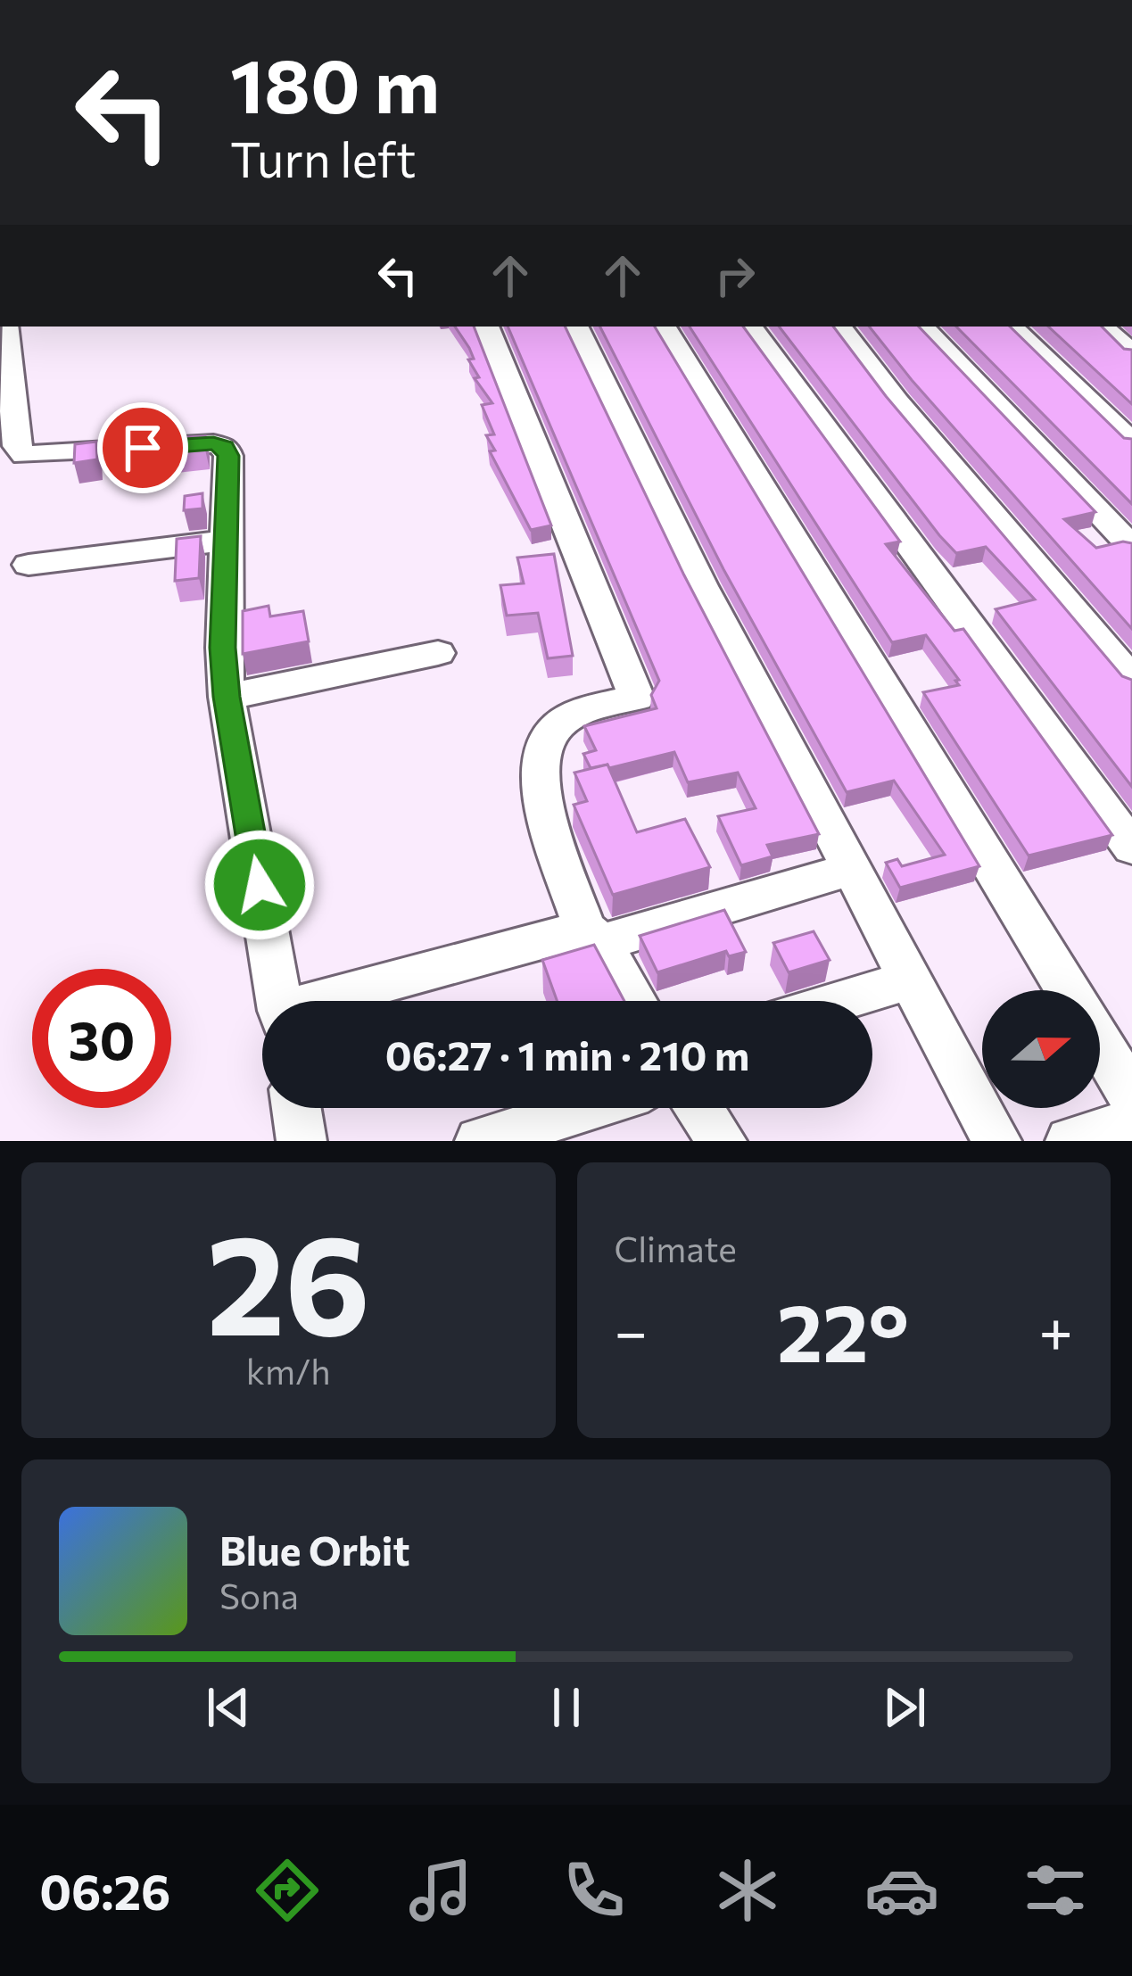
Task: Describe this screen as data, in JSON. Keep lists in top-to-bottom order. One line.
{"north":"right","page":{"turn":["180 m","Turn left"],"limit":"30","trip":"06:27 · 1 min · 210 m","tile":[["26","km/h"],"Climate"],"heat":["−","22°","+"],"song":["Blue Orbit","Sona"],"tabs":"06:26"}}
